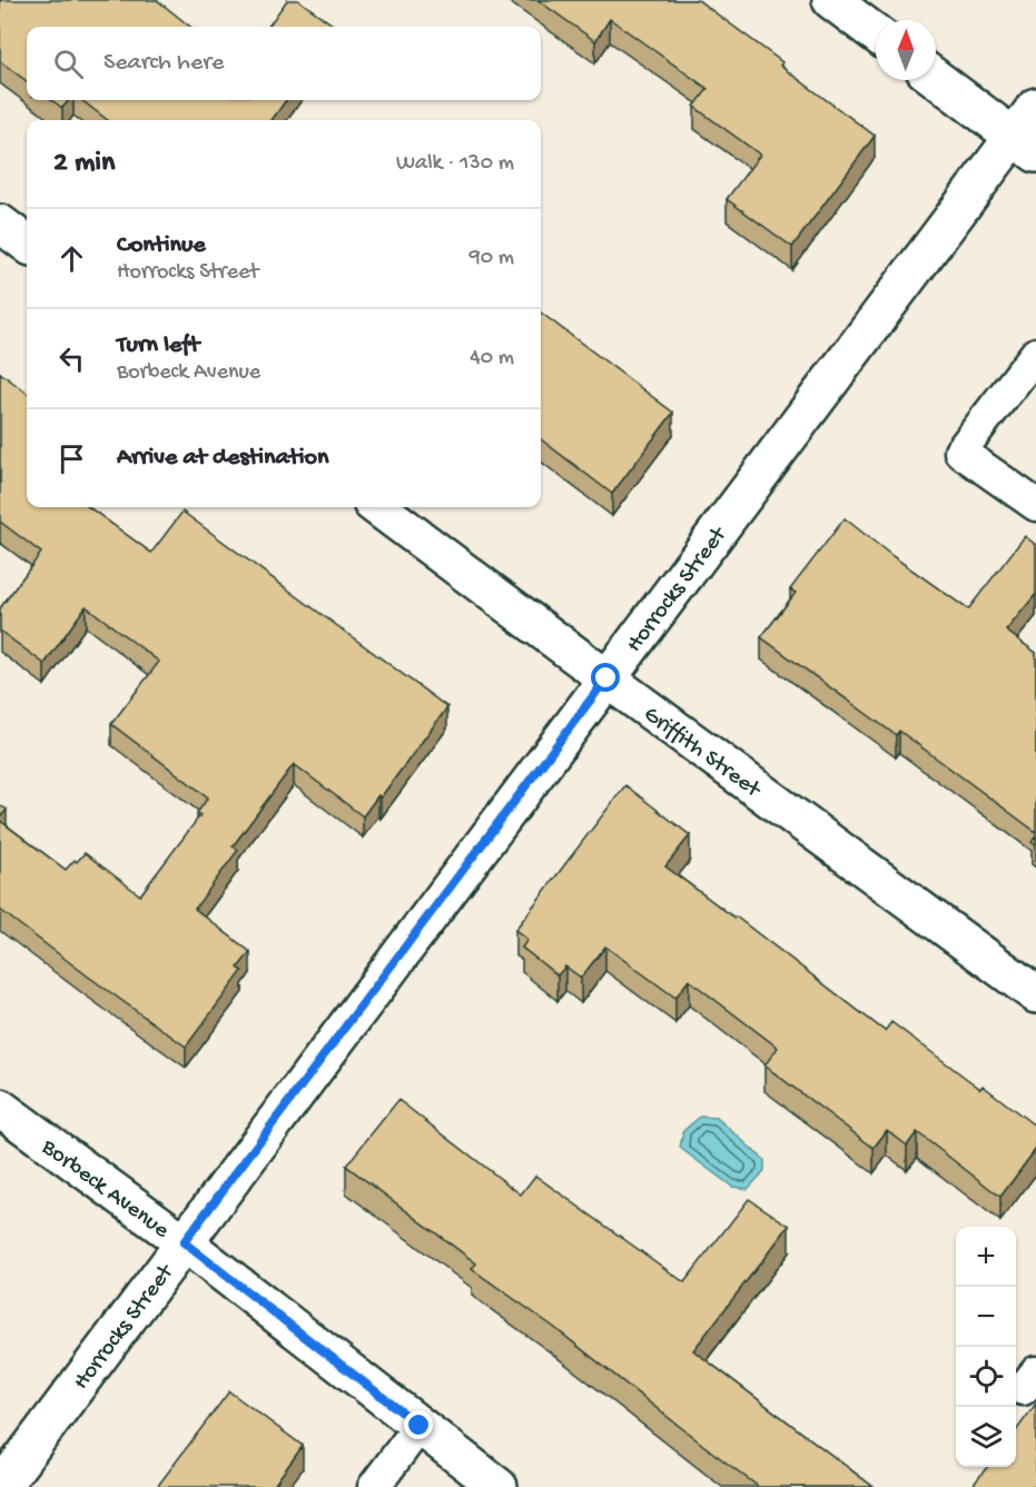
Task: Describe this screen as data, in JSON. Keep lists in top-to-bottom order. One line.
{"streets":{"street":["Horrocks Street","Griffith Street","Borbeck Avenue"]},"crossings":[["Horrocks Street","Griffith Street"],["Horrocks Street","Borbeck Avenue"]],"north":"top","page":{"search":"Search here","heading":["2 min","Walk · 130 m"],"list":[["Continue","Horrocks Street","90 m"],["Turn left","Borbeck Avenue","40 m"],"Arrive at destination"],"map_buttons":["+","−"]}}
